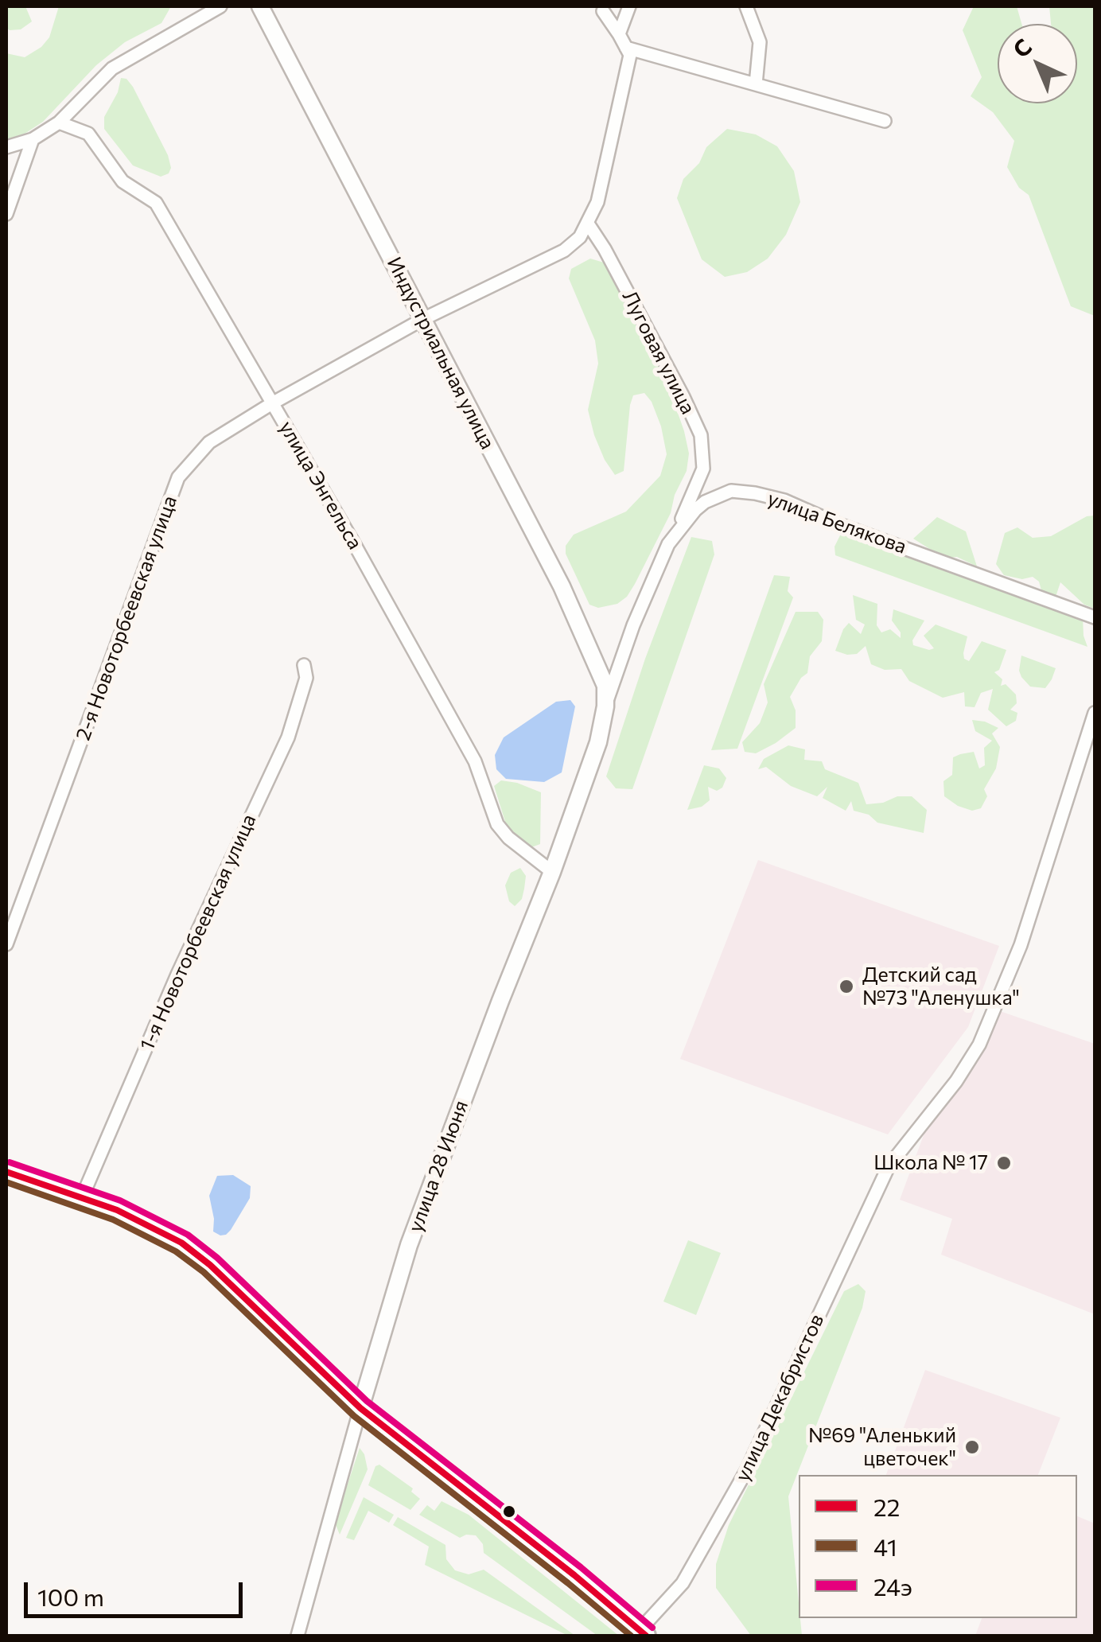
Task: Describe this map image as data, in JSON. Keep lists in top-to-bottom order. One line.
{"streets":{"main road":["улица Декабристов"],"street":["Луговая улица","Индустриальная улица","улица Энгельса","улица Белякова","2-я Новоторбеевская улица","1-я Новоторбеевская улица","улица 28 Июня"]},"crossings":[["Луговая улица","улица Белякова"],["Индустриальная улица","улица Белякова"],["Индустриальная улица","2-я Новоторбеевская улица"],["Индустриальная улица","улица 28 Июня"],["улица Энгельса","2-я Новоторбеевская улица"],["улица Энгельса","улица 28 Июня"],["улица Белякова","улица 28 Июня"],["1-я Новоторбеевская улица","улица Декабристов"],["улица 28 Июня","улица Декабристов"]],"places":["Детский сад №73 \"Аленушка\"","Школа № 17","№69 \"Аленький цветочек\""],"lines":["transit line 24э","transit line 22","transit line 41"],"legend":["22","41","24э"],"scale_bar":"100 m","north":"top left"}
